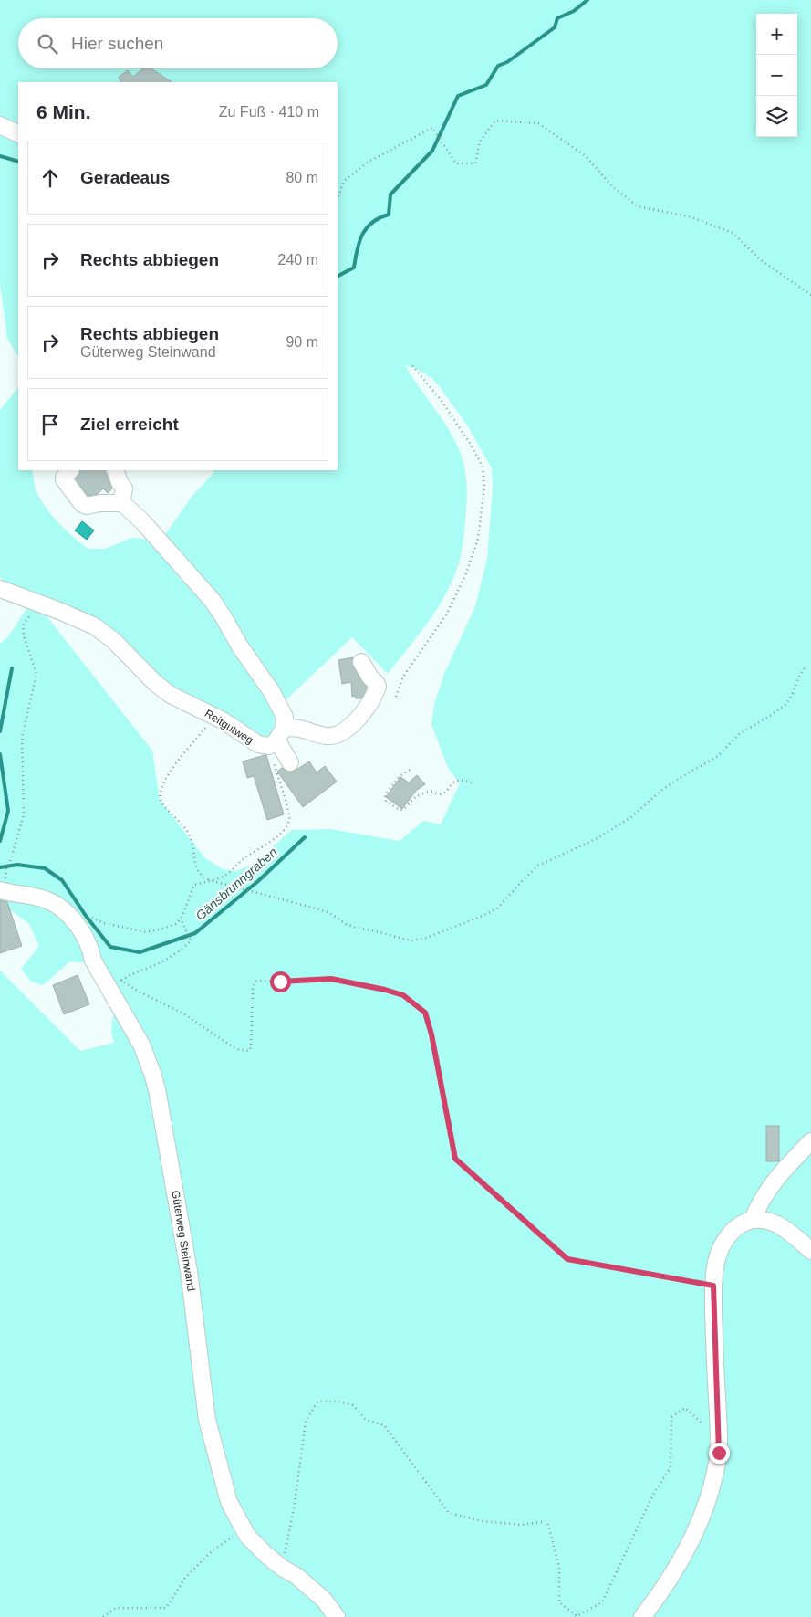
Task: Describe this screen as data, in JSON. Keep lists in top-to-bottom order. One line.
{"streets":{"street":["Reitgutweg","Güterweg Steinwand"]},"water":["Gänsbrunngraben"],"page":{"map_buttons":["+","−"],"search":"Hier suchen","heading":["6 Min.","Zu Fuß · 410 m"],"list":[["Geradeaus","80 m"],["Rechts abbiegen","240 m"],["Rechts abbiegen","Güterweg Steinwand","90 m"],"Ziel erreicht"]}}
